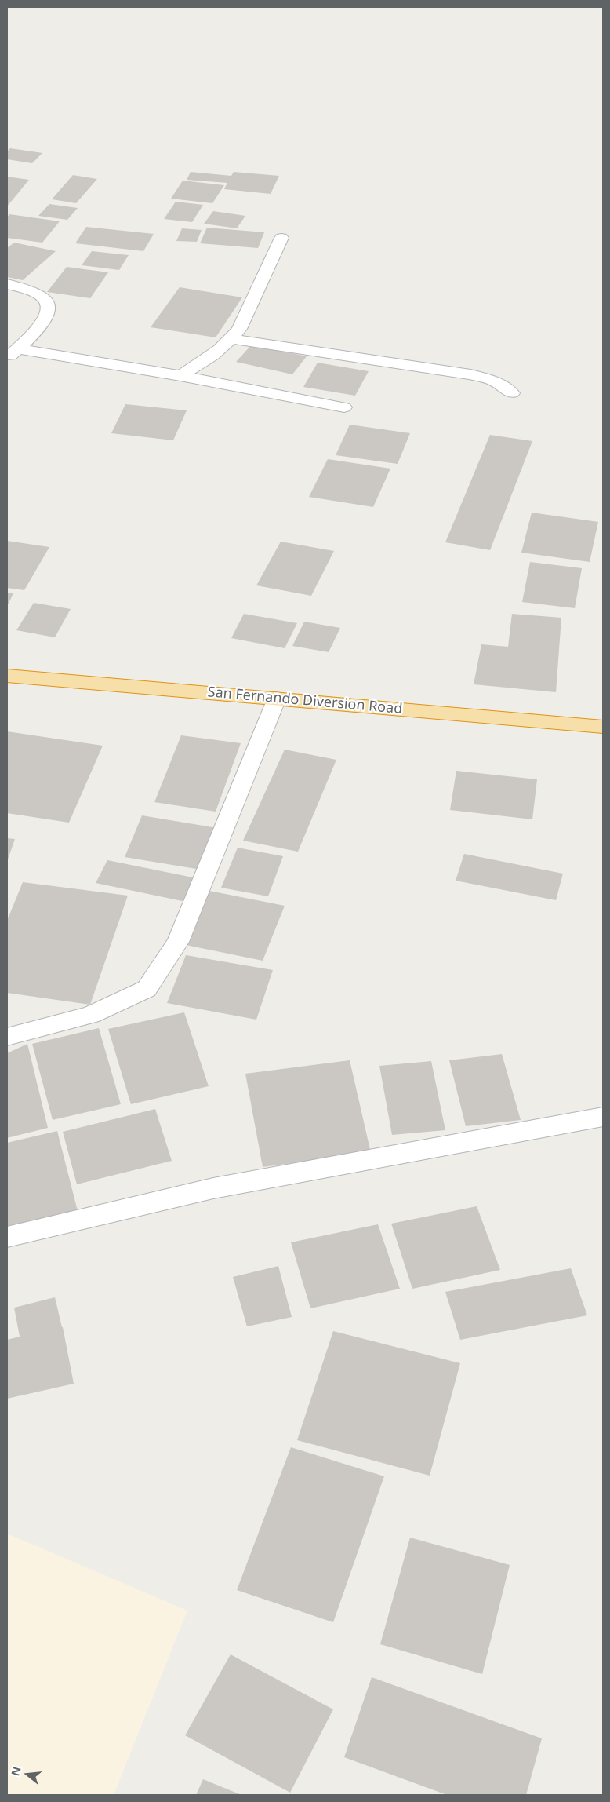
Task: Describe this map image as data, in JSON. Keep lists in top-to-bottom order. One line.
{"streets":{"highway":["San Fernando Diversion Road"]},"north":"left"}
